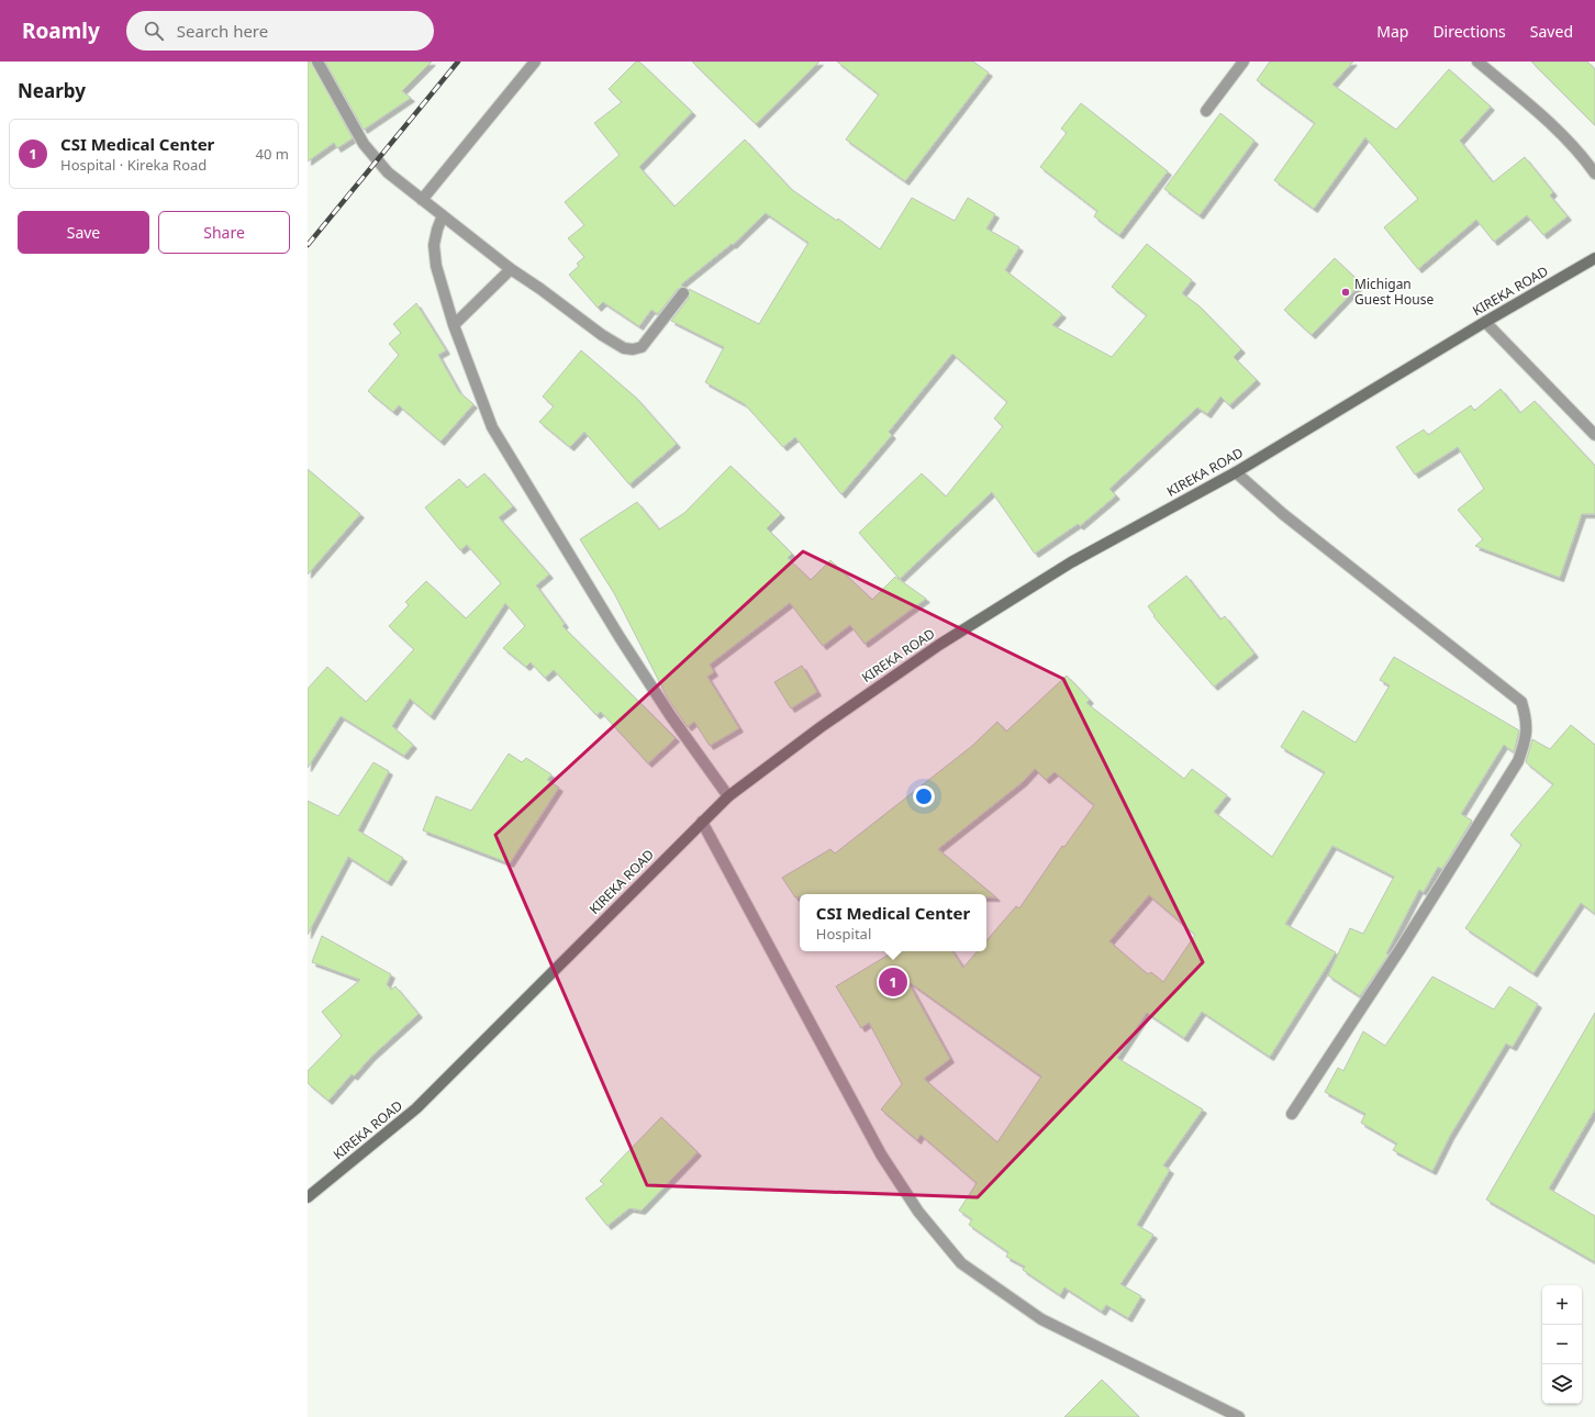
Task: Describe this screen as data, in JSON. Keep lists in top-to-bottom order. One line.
{"streets":{"main road":["KIREKA ROAD"]},"places":["Michigan Guest House"],"page":{"header":"Roamly","search":"Search here","nav":["Map","Directions","Saved"],"heading":"Nearby","list":[{"mark":"1","name":"CSI Medical Center","note":"Hospital · Kireka Road","value":"40 m"}],"buttons":["Save","Share"],"popup":["CSI Medical Center","Hospital"],"pins":"1","map_buttons":["+","−"]}}
